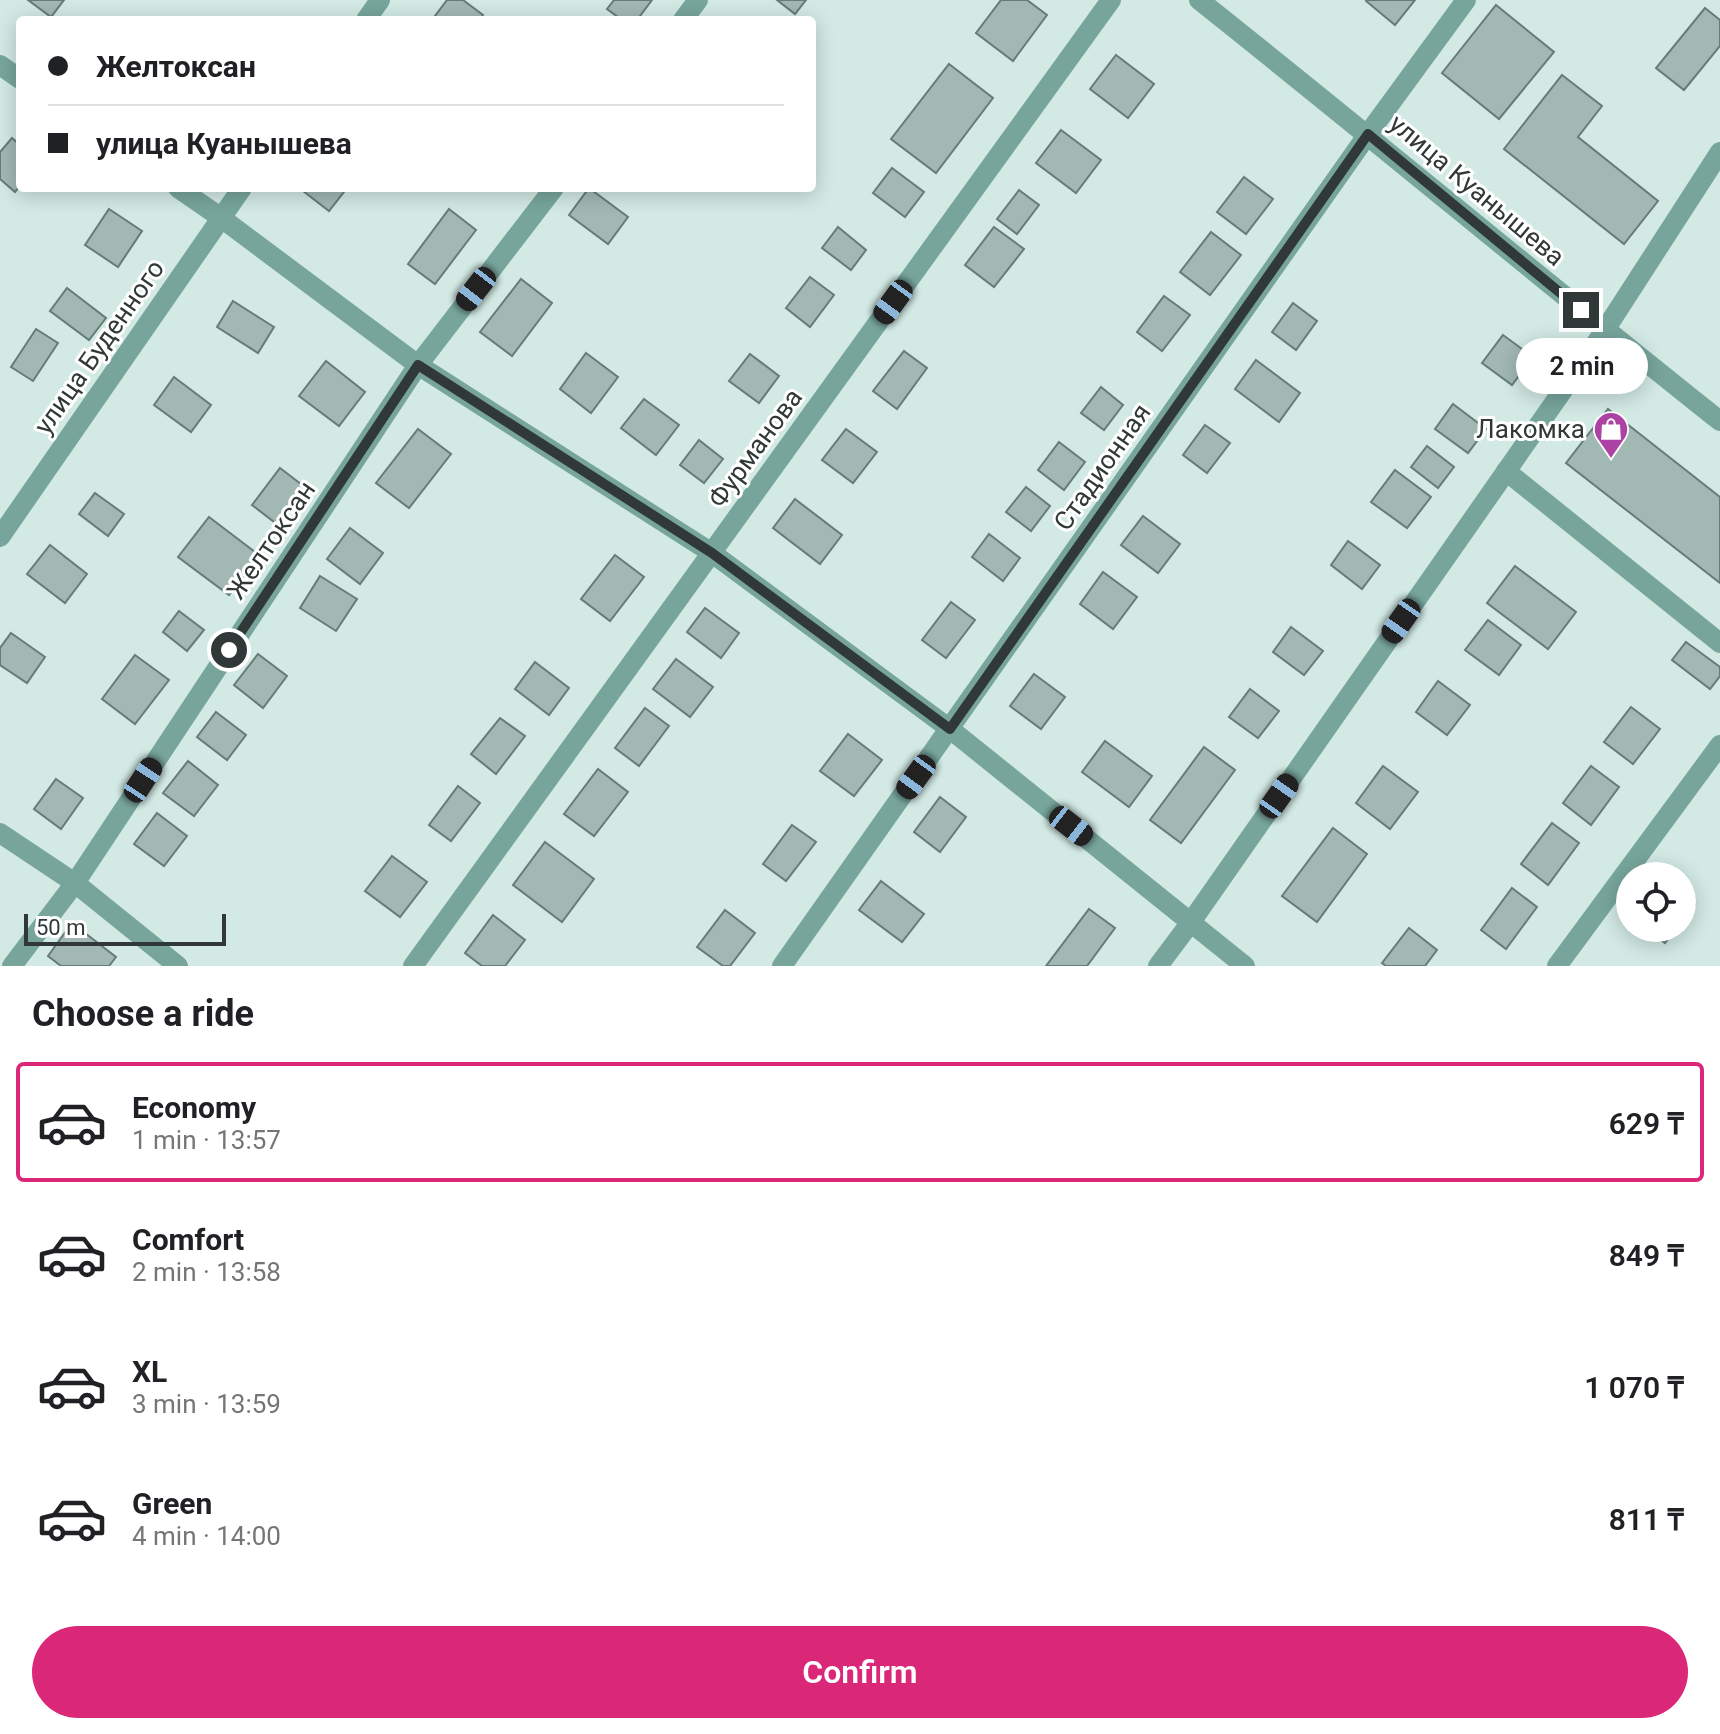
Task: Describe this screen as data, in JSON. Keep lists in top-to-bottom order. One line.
{"streets":{"street":["улица Куанышева","улица Буденного","Фурманова","Стадионная","Желтоксан"]},"crossings":[["улица Куанышева","Стадионная"]],"places":{"shop":["Лакомка"]},"scale_bar":"50 m","page":{"banner":["Желтоксан","улица Куанышева"],"bubble":"2 min","scale":"50 m","heading":"Choose a ride","list":[{"name":"Economy","note":"1 min · 13:57","value":"629 ₸"},{"name":"Comfort","note":"2 min · 13:58","value":"849 ₸"},{"name":"XL","note":"3 min · 13:59","value":"1 070 ₸"},{"name":"Green","note":"4 min · 14:00","value":"811 ₸"}],"buttons":"Confirm"}}
